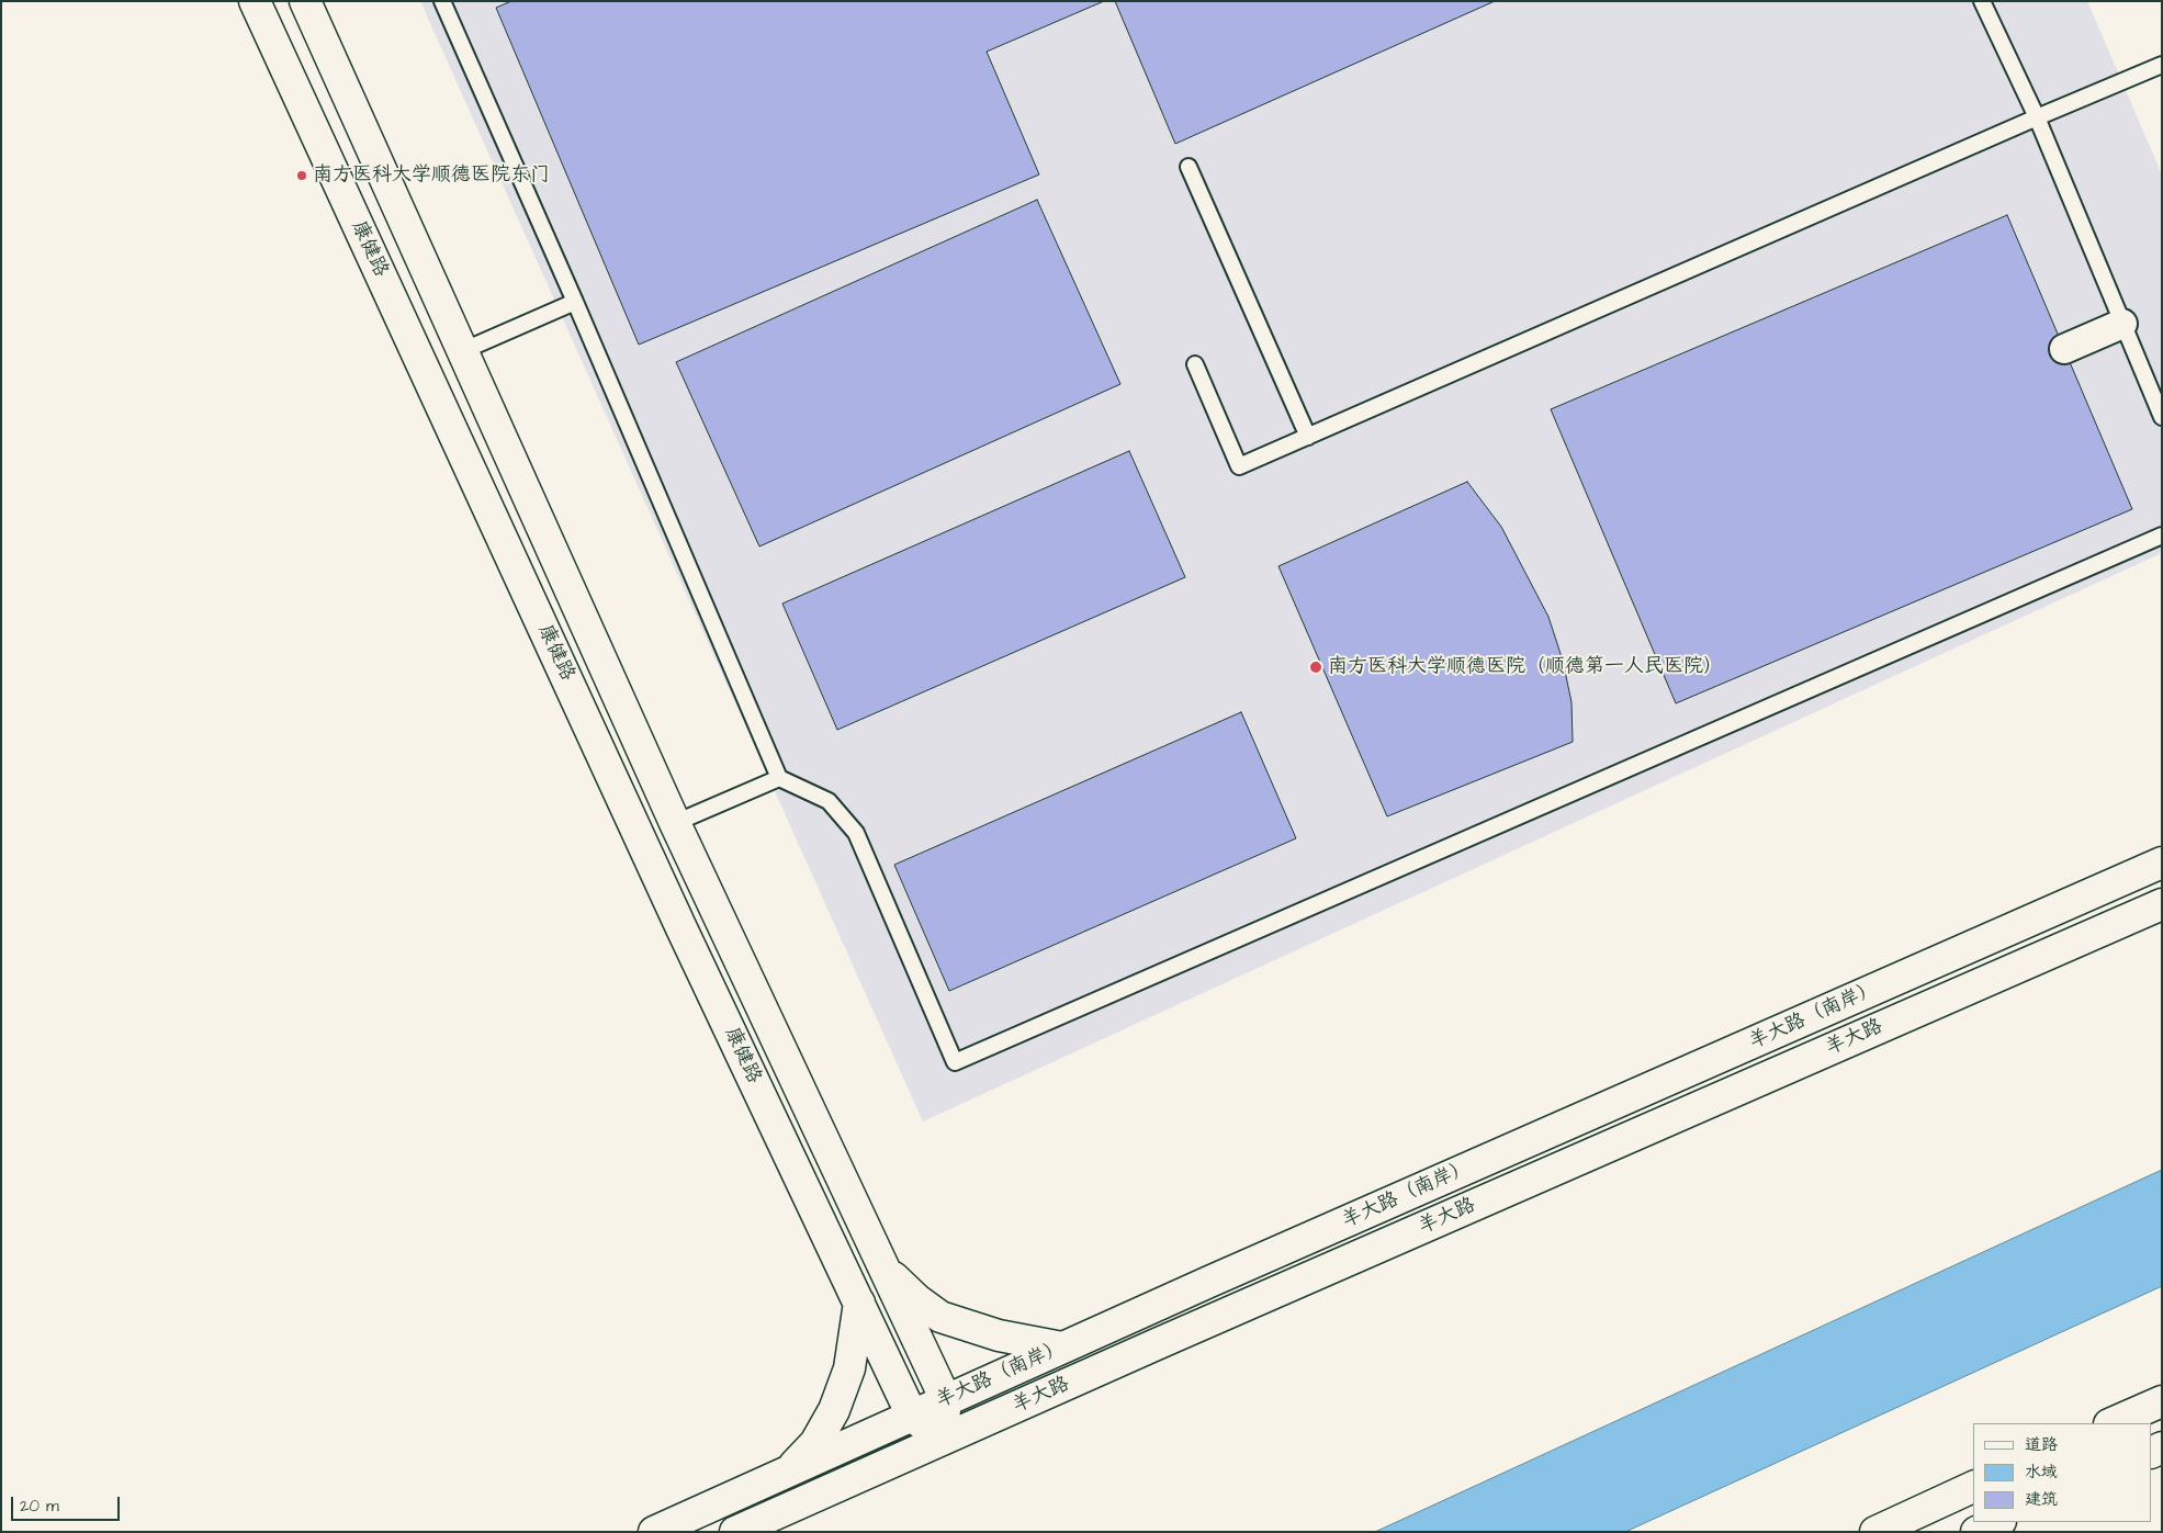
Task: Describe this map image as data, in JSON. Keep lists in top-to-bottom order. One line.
{"streets":{"street":["康健路","羊大路（南岸）","羊大路"]},"crossings":[["康健路","羊大路（南岸）"],["康健路","羊大路"]],"places":["南方医科大学顺德医院东门","南方医科大学顺德医院（顺德第一人民医院）"],"legend":["道路","水域","建筑"],"scale_bar":"20 m"}
